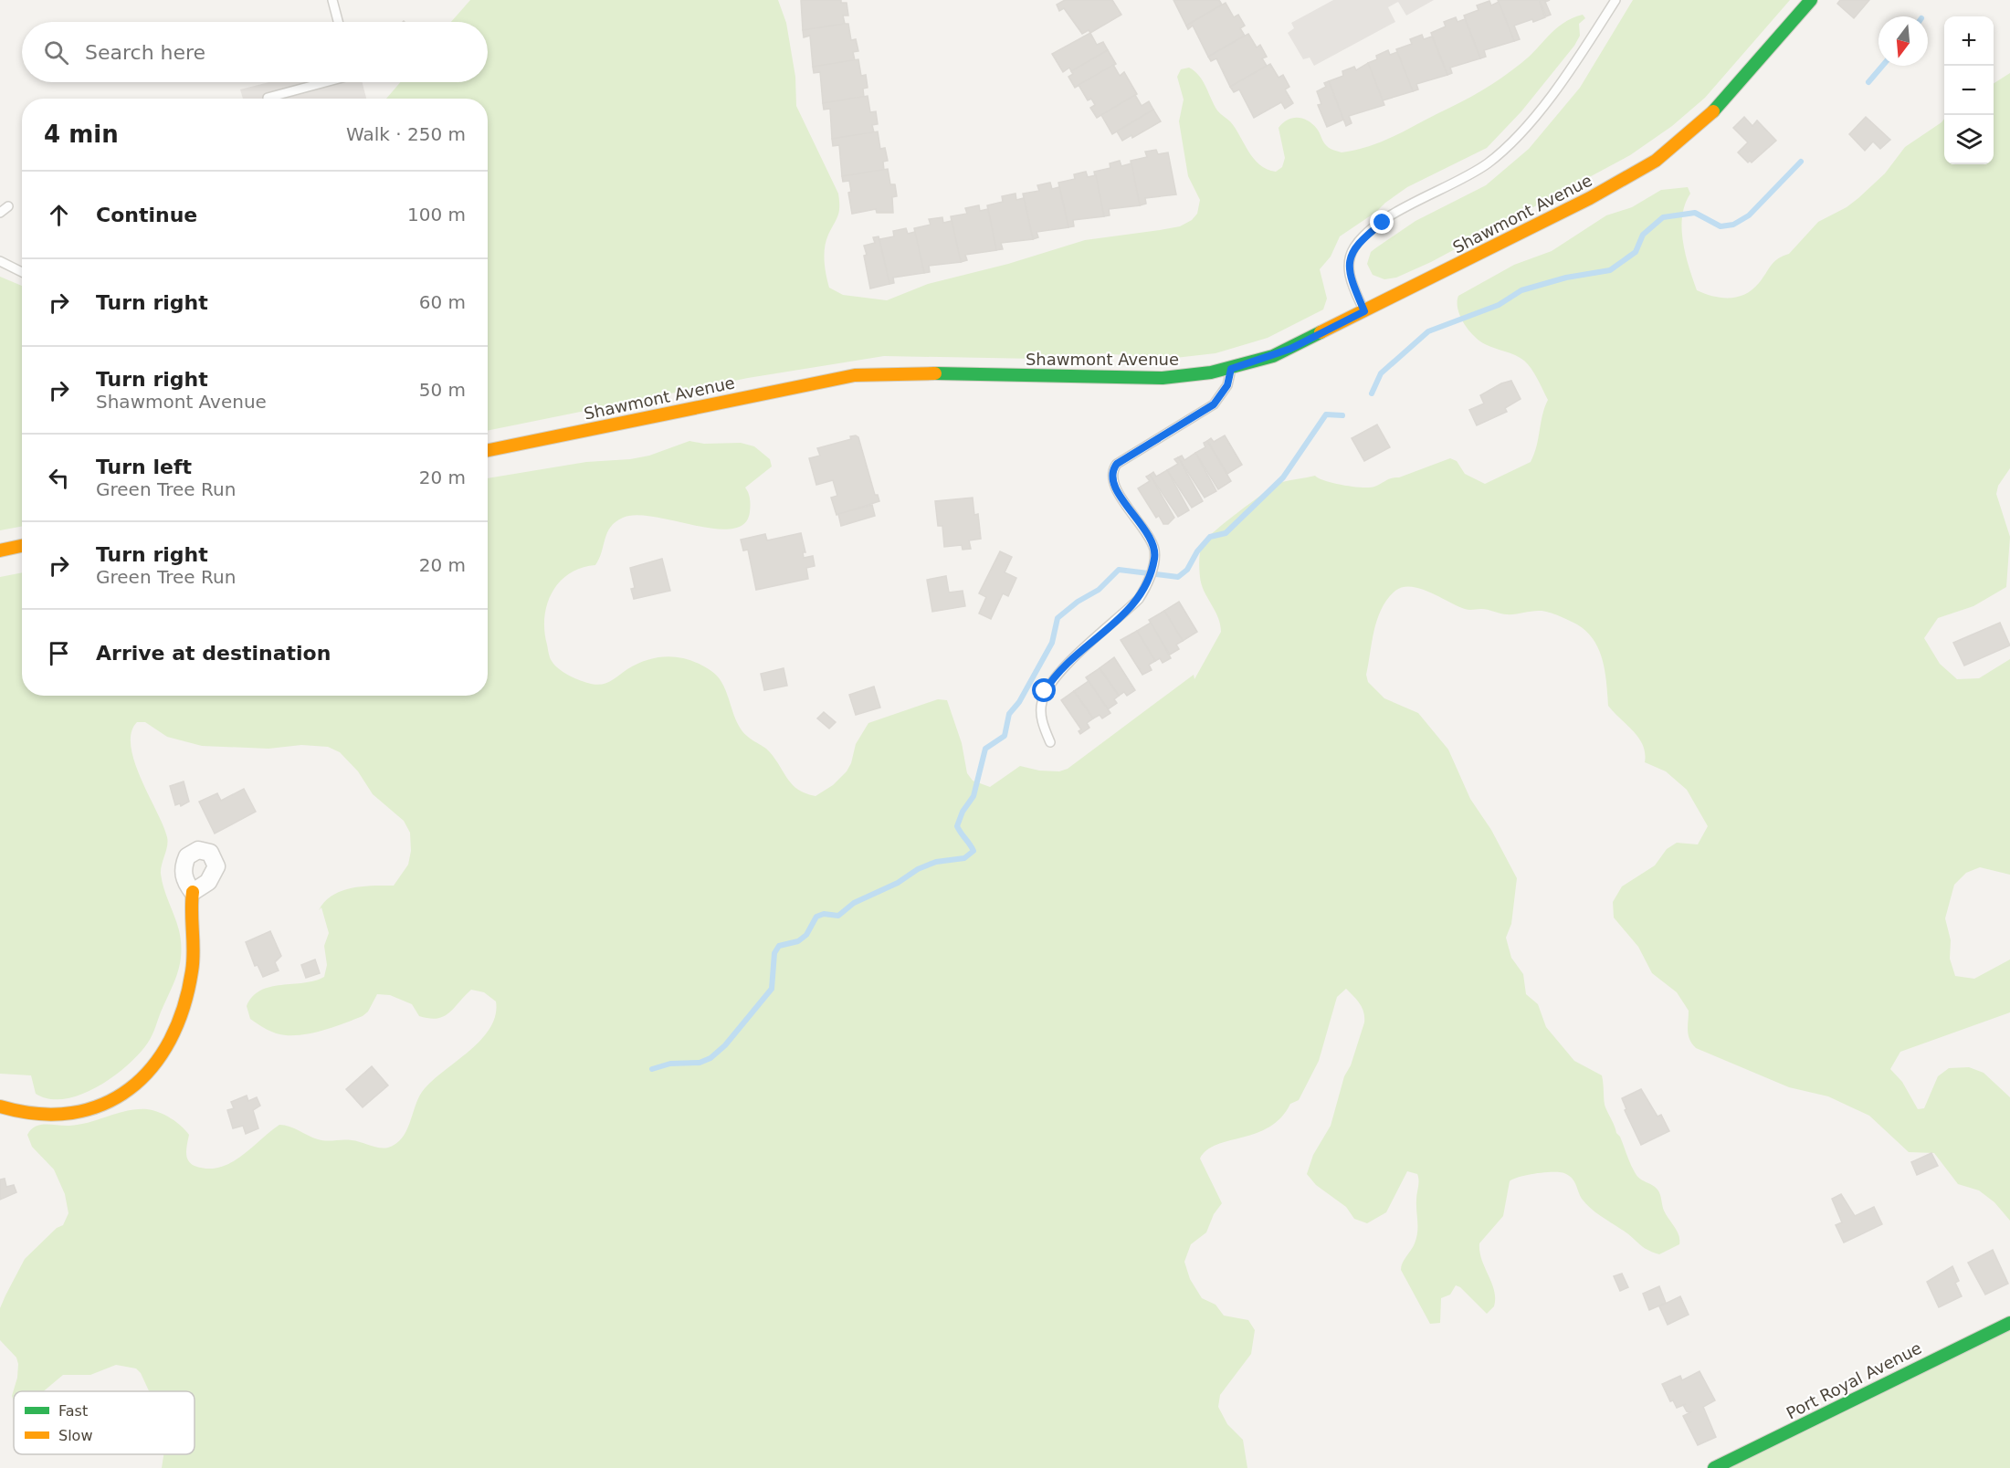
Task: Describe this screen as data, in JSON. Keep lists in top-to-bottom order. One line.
{"streets":{"main road":["Shawmont Avenue","Port Royal Avenue"]},"legend":["Fast","Slow"],"north":"bottom","page":{"map_buttons":["+","−"],"search":"Search here","heading":["4 min","Walk · 250 m"],"list":[["Continue","100 m"],["Turn right","60 m"],["Turn right","Shawmont Avenue","50 m"],["Turn left","Green Tree Run","20 m"],["Turn right","Green Tree Run","20 m"],"Arrive at destination"]}}
